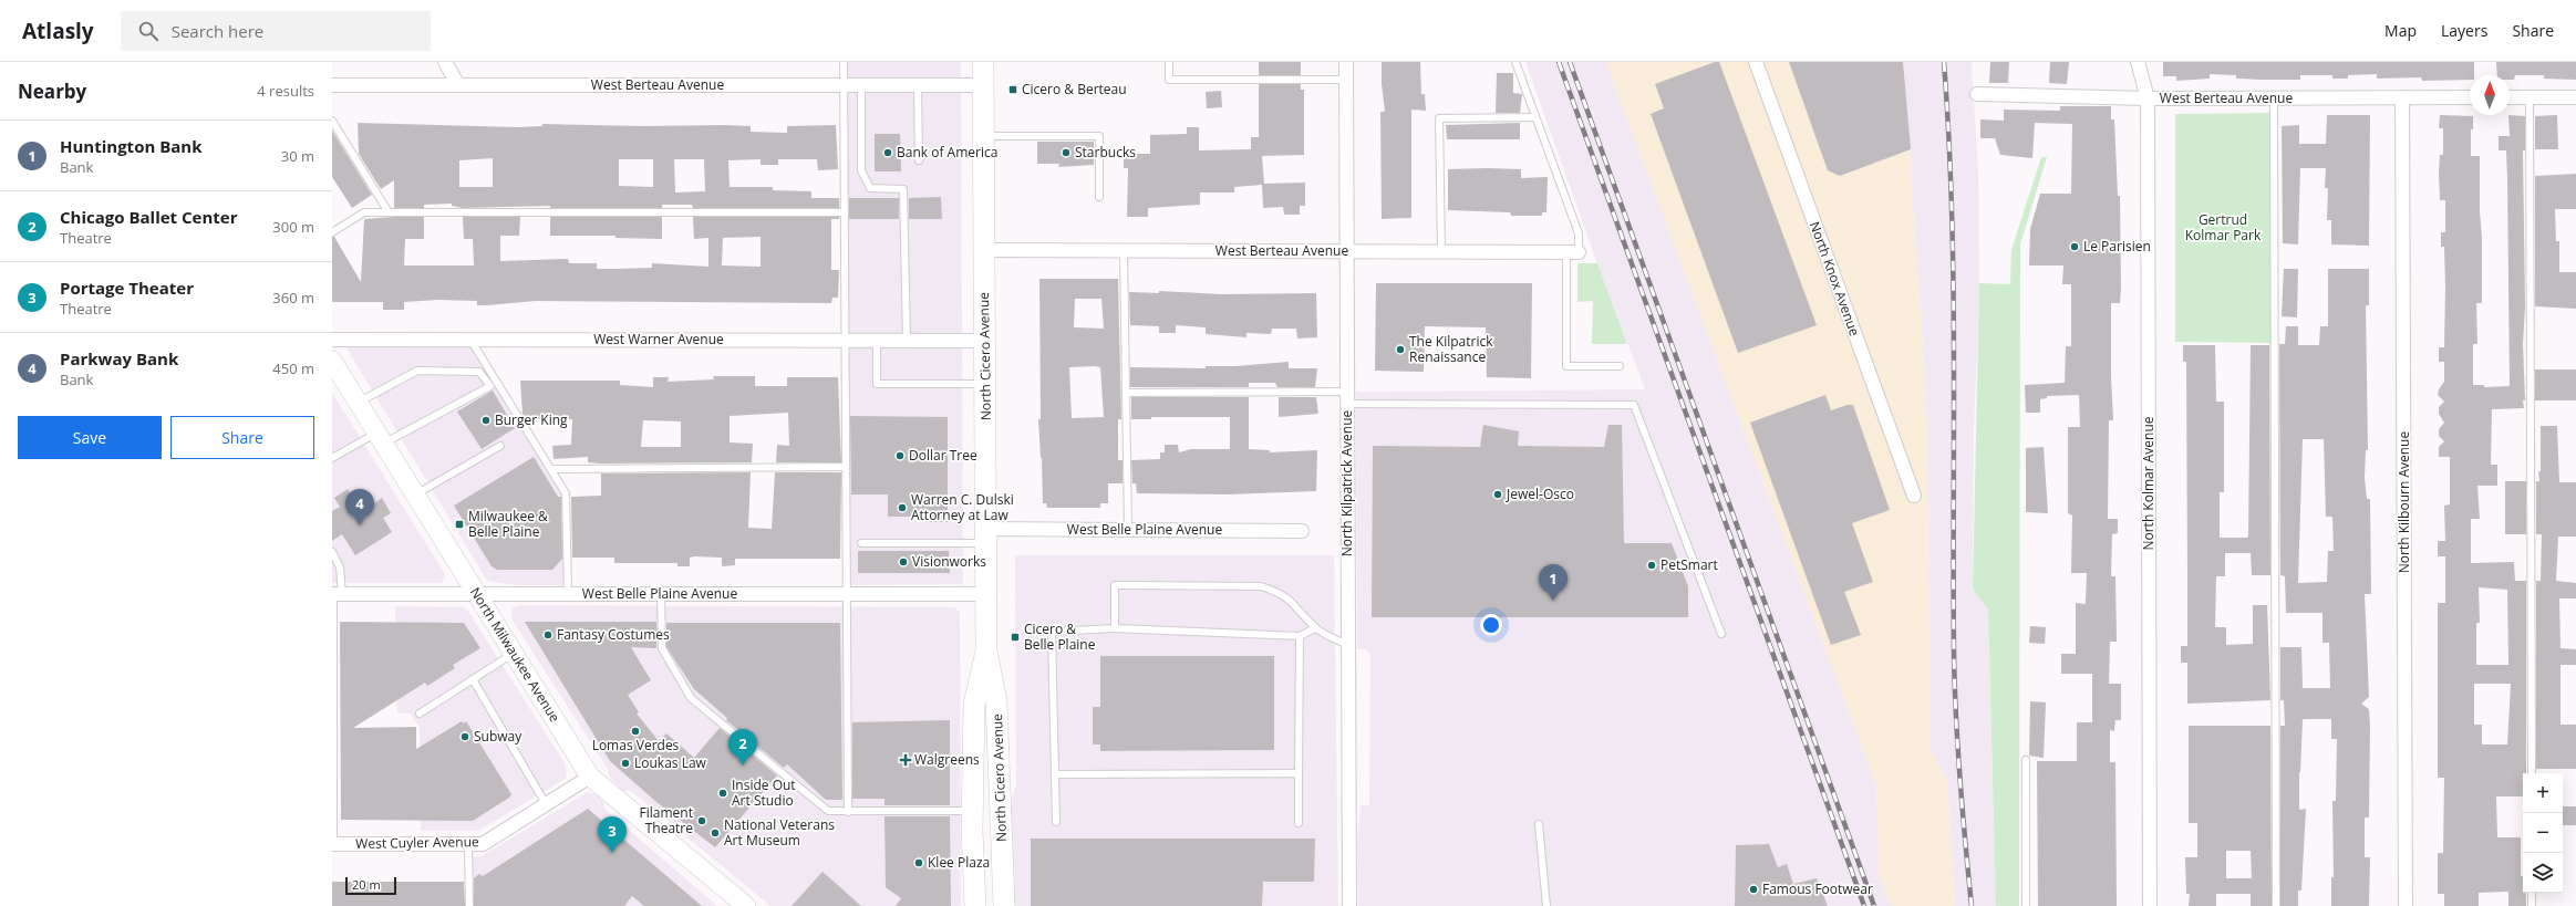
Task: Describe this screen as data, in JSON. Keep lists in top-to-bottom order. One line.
{"streets":{"main road":["North Cicero Avenue","North Milwaukee Avenue"],"street":["West Berteau Avenue","North Knox Avenue","West Warner Avenue","North Kilpatrick Avenue","North Kolmar Avenue","North Kilbourn Avenue","West Belle Plaine Avenue","West Cuyler Avenue"]},"crossings":[["West Berteau Avenue","North Cicero Avenue"],["West Berteau Avenue","North Kilpatrick Avenue"],["West Berteau Avenue","North Kolmar Avenue"],["West Berteau Avenue","North Kilbourn Avenue"],["West Warner Avenue","North Cicero Avenue"],["North Cicero Avenue","West Belle Plaine Avenue"],["West Belle Plaine Avenue","North Milwaukee Avenue"],["North Milwaukee Avenue","West Cuyler Avenue"]],"parks":["Gertrud Kolmar Park"],"places":{"transit":["Cicero & Berteau","Milwaukee & Belle Plaine","Cicero & Belle Plaine"],"other":["Bank of America","Starbucks","Le Parisien","The Kilpatrick Renaissance","Burger King","Dollar Tree","Jewel-Osco","Warren C. Dulski Attorney at Law","Visionworks","PetSmart","Fantasy Costumes","Lomas Verdes","Subway","Loukas Law","Inside Out Art Studio","Filament Theatre","National Veterans Art Museum","Klee Plaza","Famous Footwear"],"health":["Walgreens"]},"scale_bar":"20 m","north":"top","page":{"header":"Atlasly","search":"Search here","nav":["Map","Layers","Share"],"heading":["Nearby","4 results"],"list":[{"mark":"1","name":"Huntington Bank","note":"Bank","value":"30 m"},{"mark":"2","name":"Chicago Ballet Center","note":"Theatre","value":"300 m"},{"mark":"3","name":"Portage Theater","note":"Theatre","value":"360 m"},{"mark":"4","name":"Parkway Bank","note":"Bank","value":"450 m"}],"buttons":["Save","Share"],"pins":["4","1","2","3"],"map_buttons":["+","−"],"scale":"20 m"}}
